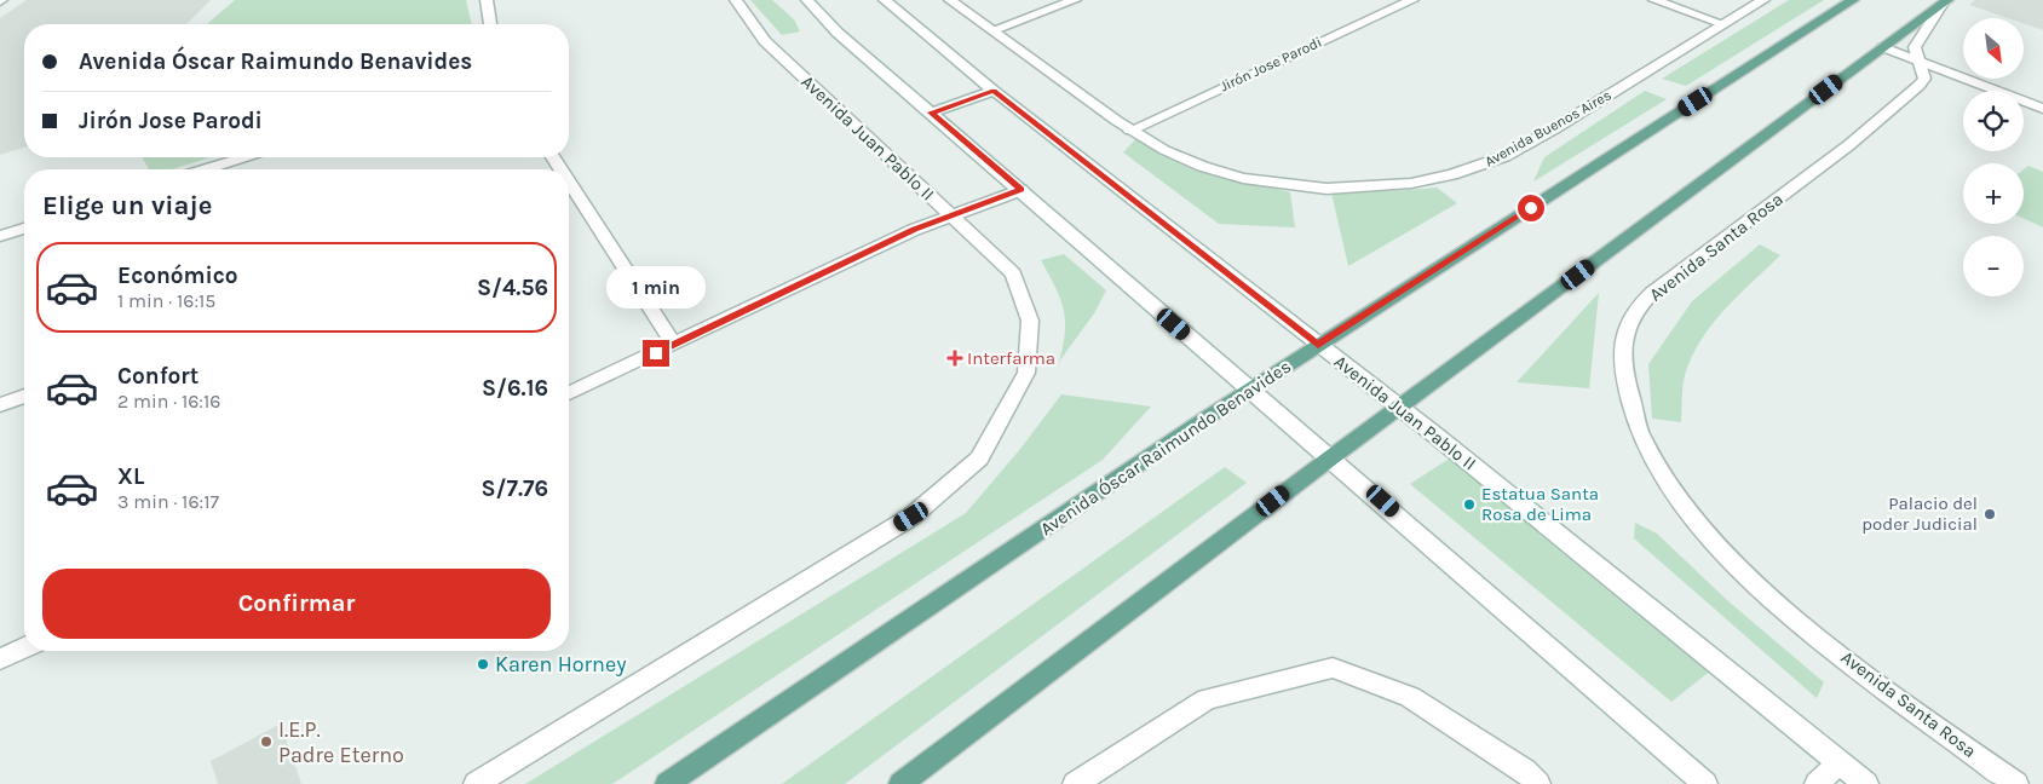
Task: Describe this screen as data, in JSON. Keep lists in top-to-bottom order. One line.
{"streets":{"main road":["Avenida Óscar Raimundo Benavides"],"street":["Jirón Jose Parodi","Avenida Buenos Aires","Avenida Juan Pablo II","Avenida Santa Rosa"]},"crossings":[["Jirón Jose Parodi","Avenida Buenos Aires"],["Avenida Juan Pablo II","Avenida Óscar Raimundo Benavides"]],"places":{"health":["Interfarma"],"other":["Estatua Santa Rosa de Lima","Palacio del poder Judicial","Karen Horney","I.E.P. Padre Eterno"]},"north":"bottom right","page":{"map_buttons":["+","−"],"banner":["Avenida Óscar Raimundo Benavides","Jirón Jose Parodi"],"heading":"Elige un viaje","list":[{"name":"Económico","note":"1 min · 16:15","value":"S/4.56"},{"name":"Confort","note":"2 min · 16:16","value":"S/6.16"},{"name":"XL","note":"3 min · 16:17","value":"S/7.76"}],"bubble":"1 min","buttons":"Confirmar"}}
